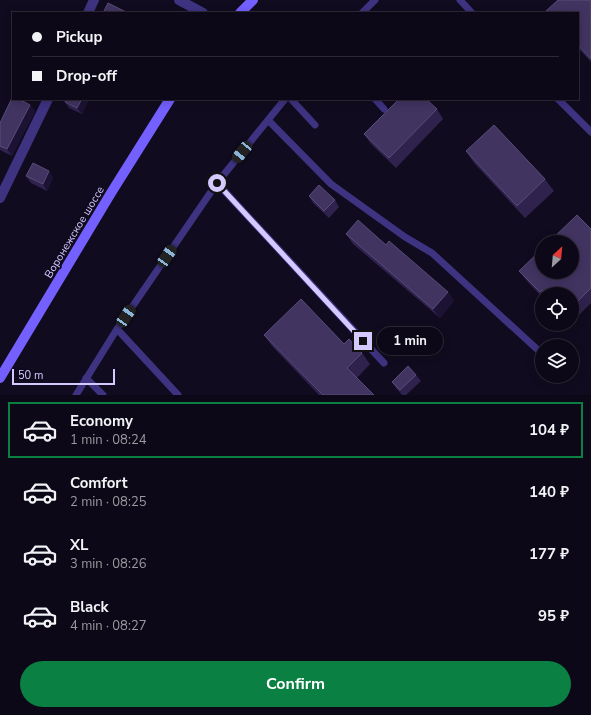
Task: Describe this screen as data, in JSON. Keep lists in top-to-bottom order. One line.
{"streets":{"main road":["Воронежское шоссе"]},"scale_bar":"50 m","north":"top right","page":{"banner":["Pickup","Drop-off"],"bubble":"1 min","scale":"50 m","list":[{"name":"Economy","note":"1 min · 08:24","value":"104 ₽"},{"name":"Comfort","note":"2 min · 08:25","value":"140 ₽"},{"name":"XL","note":"3 min · 08:26","value":"177 ₽"},{"name":"Black","note":"4 min · 08:27","value":"95 ₽"}],"buttons":"Confirm"}}
